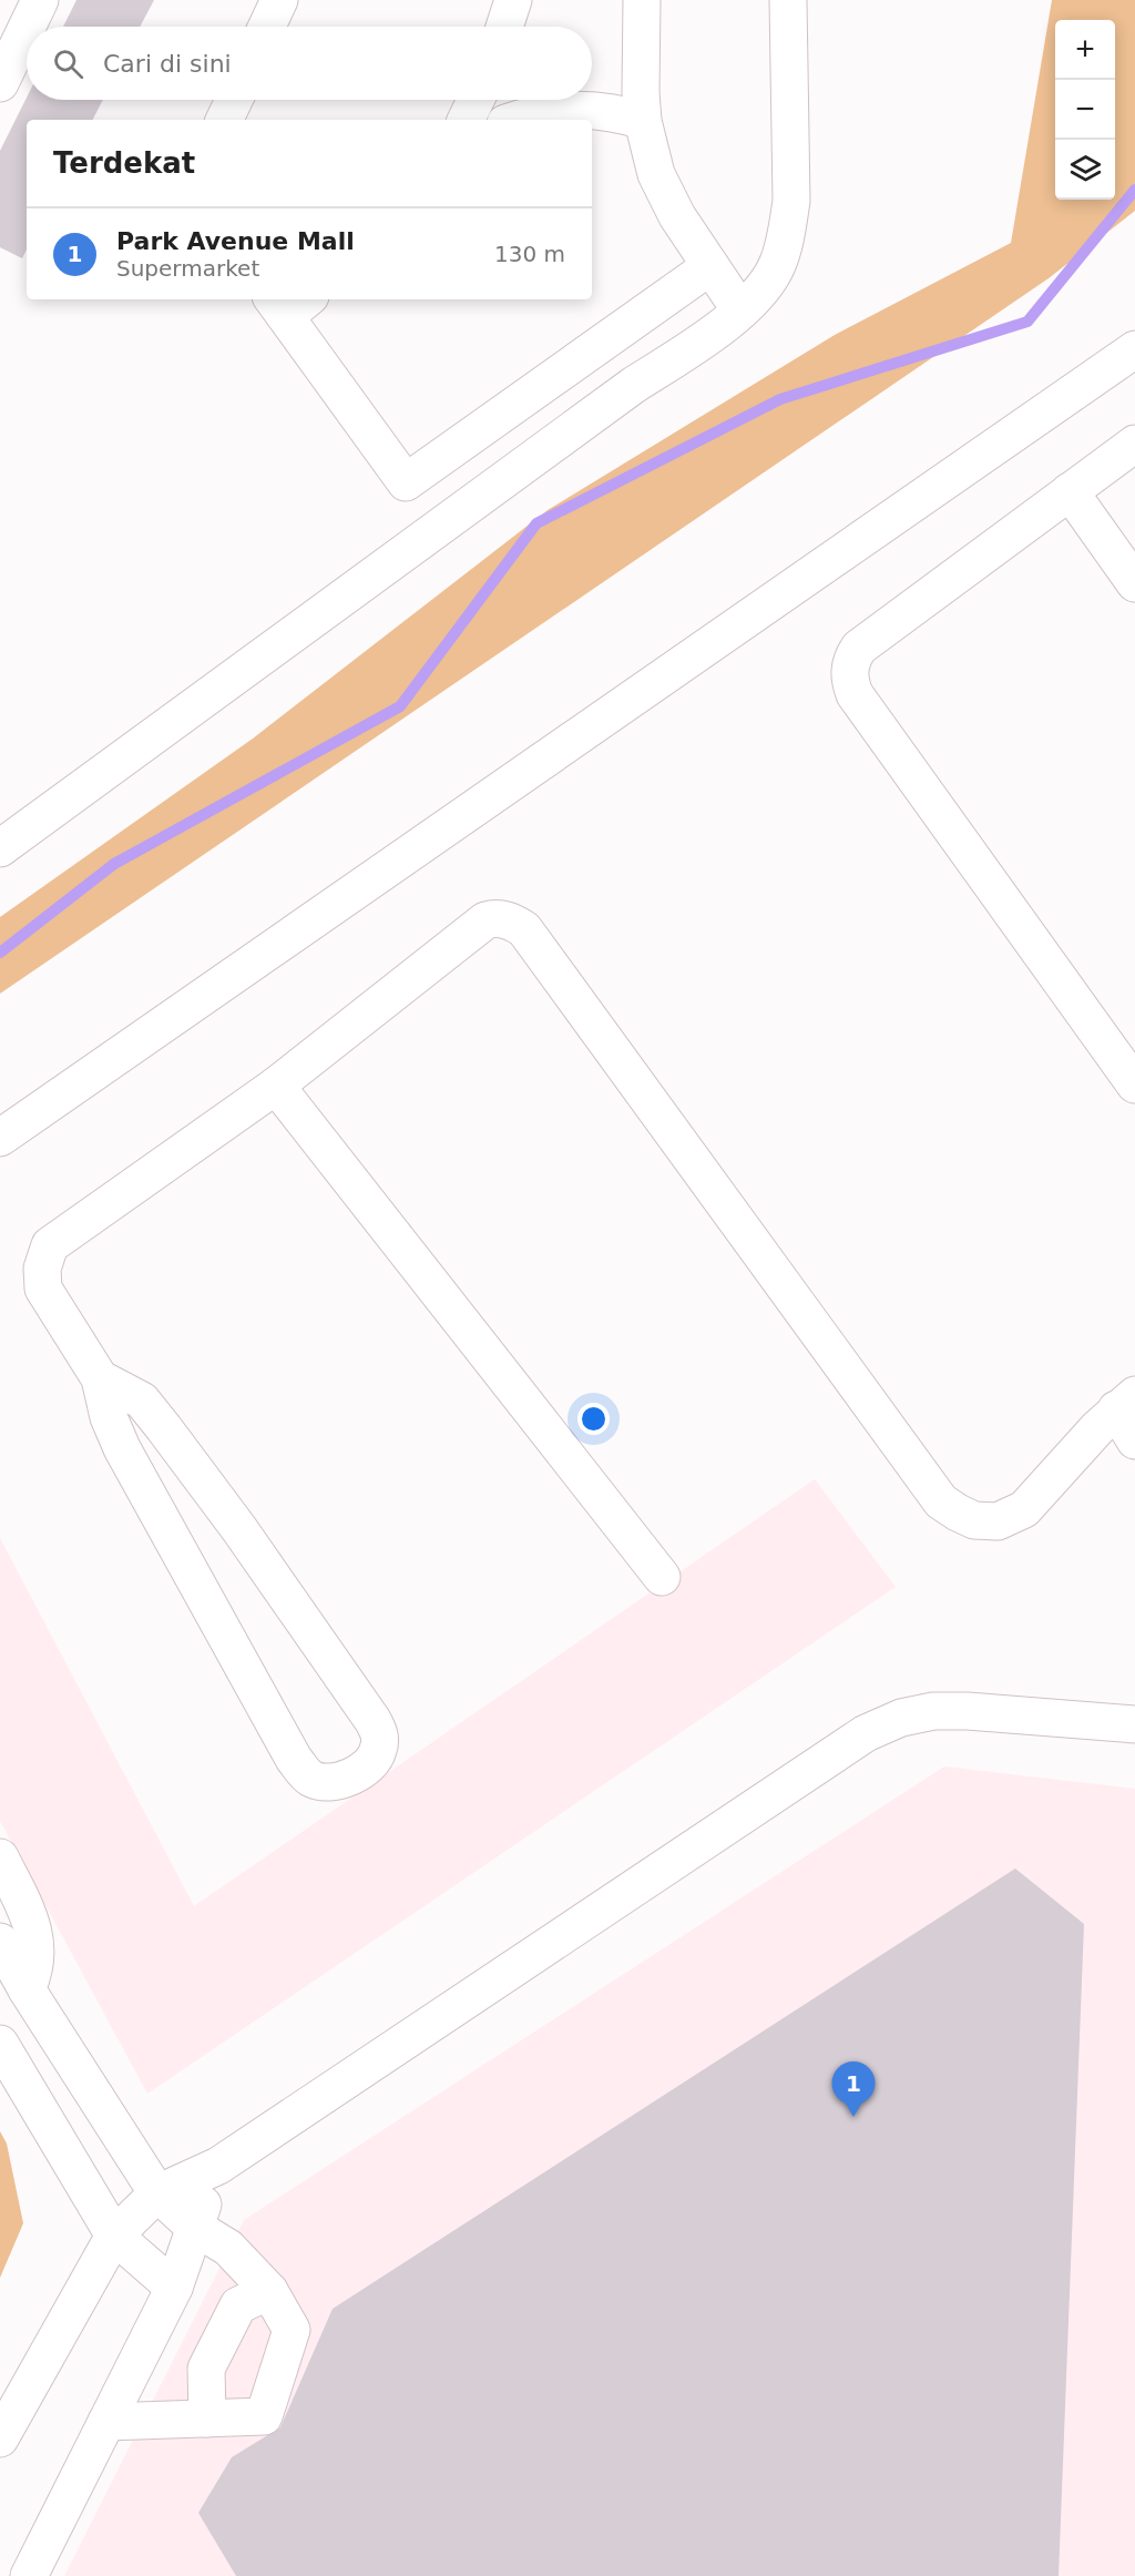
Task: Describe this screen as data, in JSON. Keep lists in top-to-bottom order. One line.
{"page":{"map_buttons":["+","−"],"search":"Cari di sini","heading":"Terdekat","list":[{"mark":"1","name":"Park Avenue Mall","note":"Supermarket","value":"130 m"}],"pins":"1"}}
